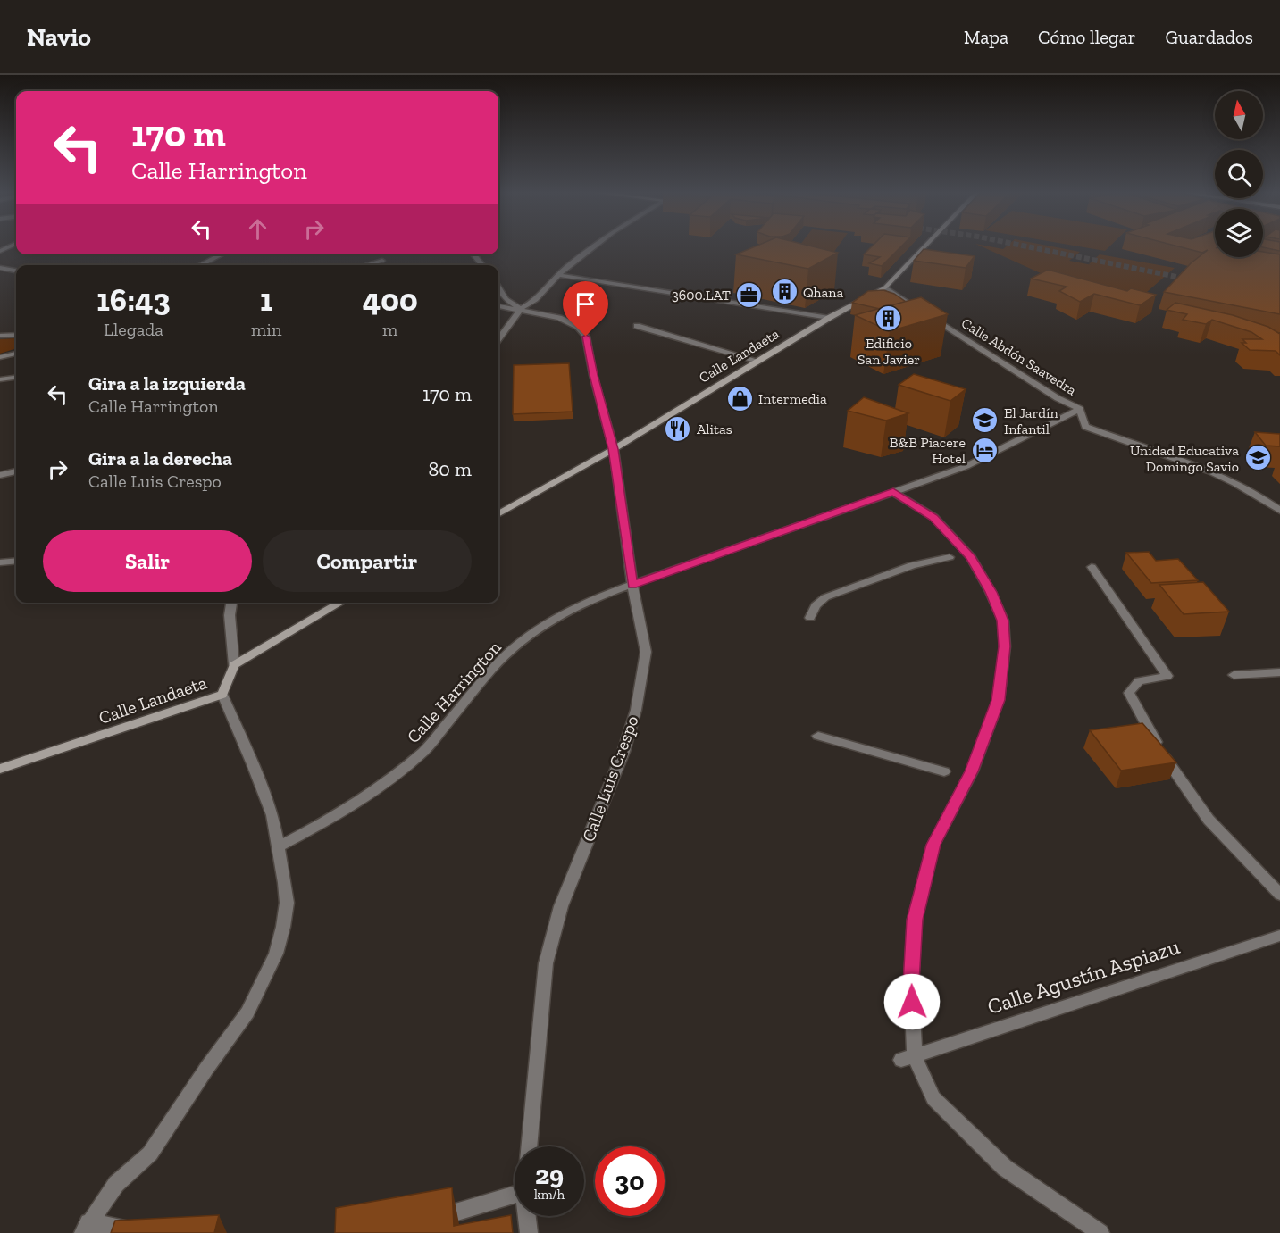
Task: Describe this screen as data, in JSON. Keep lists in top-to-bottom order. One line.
{"streets":{"main road":["Calle Landaeta"],"street":["Calle Abdón Saavedra","Calle Harrington","Calle Luis Crespo","Calle Agustín Aspiazu"]},"crossings":[["Calle Landaeta","Calle Abdón Saavedra"],["Calle Landaeta","Calle Luis Crespo"],["Calle Abdón Saavedra","Calle Harrington"],["Calle Harrington","Calle Luis Crespo"]],"places":{"building":["Qhana","Edificio San Javier"],"office":["3600.LAT"],"shop":["Intermedia"],"school or university":["El Jardín Infantil","Unidad Educativa Domingo Savio"],"restaurant":["Alitas"],"hotel":["B&B Piacere Hotel"]},"north":"top","page":{"header":"Navio","nav":["Mapa","Cómo llegar","Guardados"],"turn":["170 m","Calle Harrington"],"eta":["16:43","Llegada","1","min","400","m"],"list":[{"name":"Gira a la izquierda","note":"Calle Harrington","value":"170 m"},{"name":"Gira a la derecha","note":"Calle Luis Crespo","value":"80 m"}],"buttons":["Salir","Compartir"],"speed":"29 km/h","limit":"30"}}
